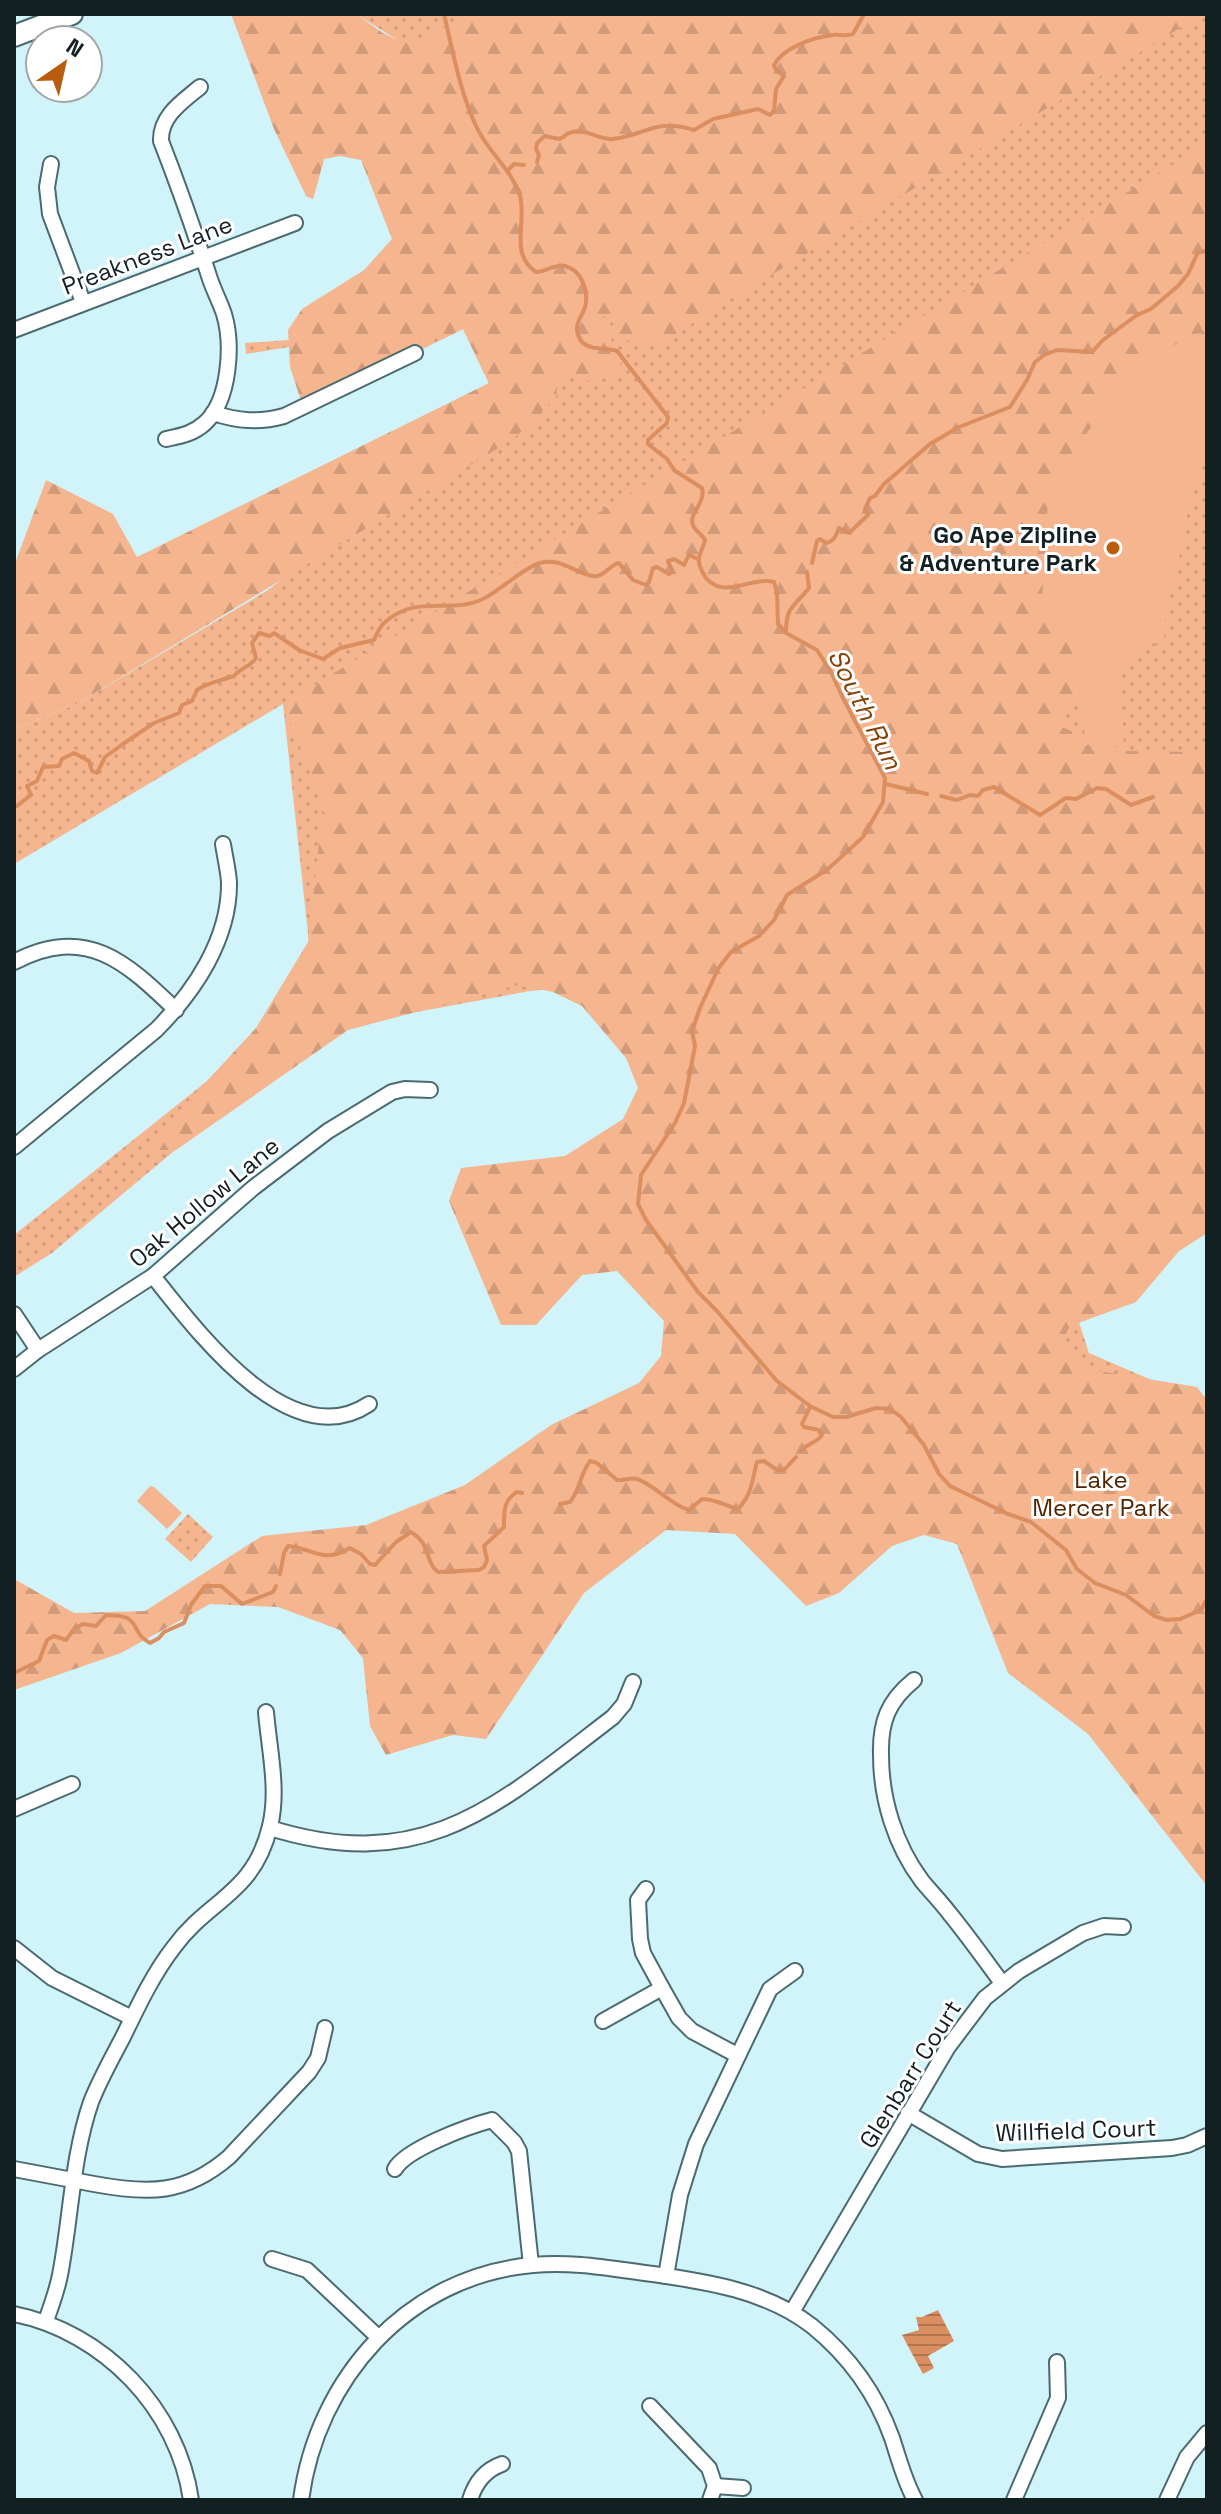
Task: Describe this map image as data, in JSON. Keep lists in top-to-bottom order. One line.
{"streets":{"street":["Preakness Lane","Oak Hollow Lane","Glenbarr Court","Willfield Court"]},"crossings":[["Glenbarr Court","Willfield Court"]],"water":["South Run"],"parks":["Lake Mercer Park"],"places":["Go Ape Zipline & Adventure Park"],"north":"top right"}
